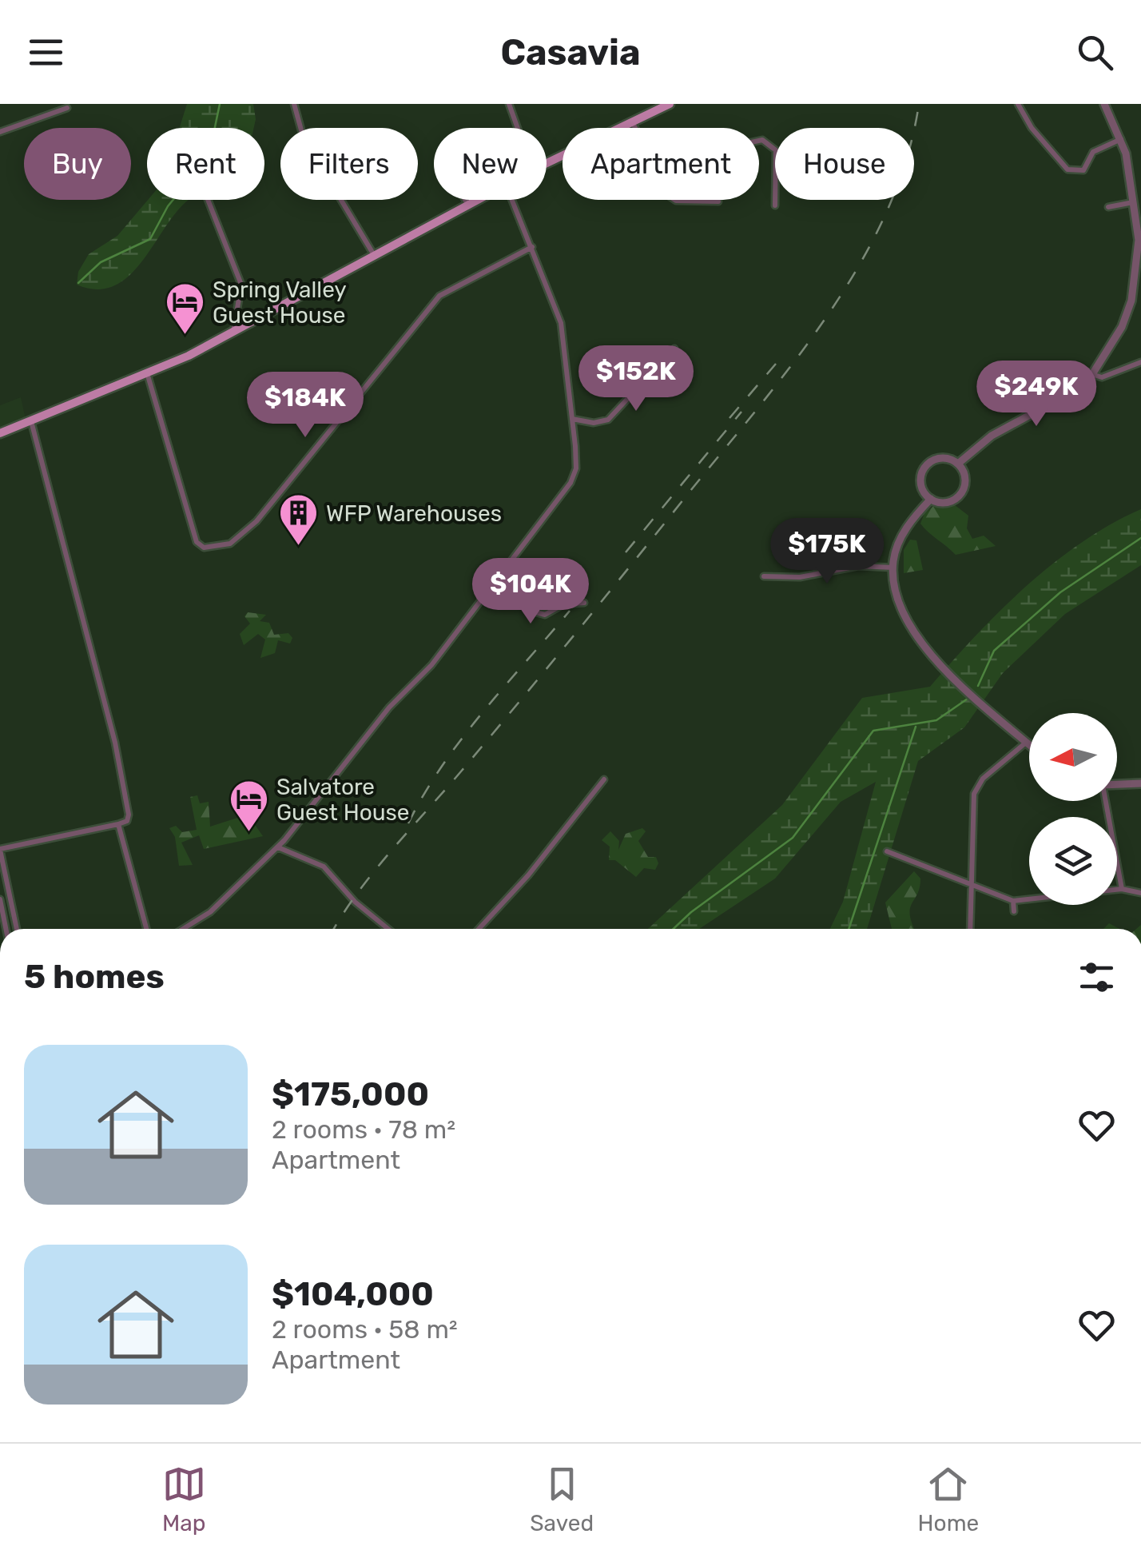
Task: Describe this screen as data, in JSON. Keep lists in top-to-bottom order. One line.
{"places":{"hotel":["Spring Valley Guest House","Salvatore Guest House"],"building":["WFP Warehouses"]},"north":"left","page":{"header":"Casavia","chip":["Buy","Rent","Filters","New","Apartment","House"],"price":["$152K","$249K","$184K","$175K","$104K"],"heading":"5 homes","list":[{"name":"$175,000","note":"2 rooms · 78 m² · Apartment"},{"name":"$104,000","note":"2 rooms · 58 m² · Apartment"}],"tabs":["Map","Saved","Home"]}}
